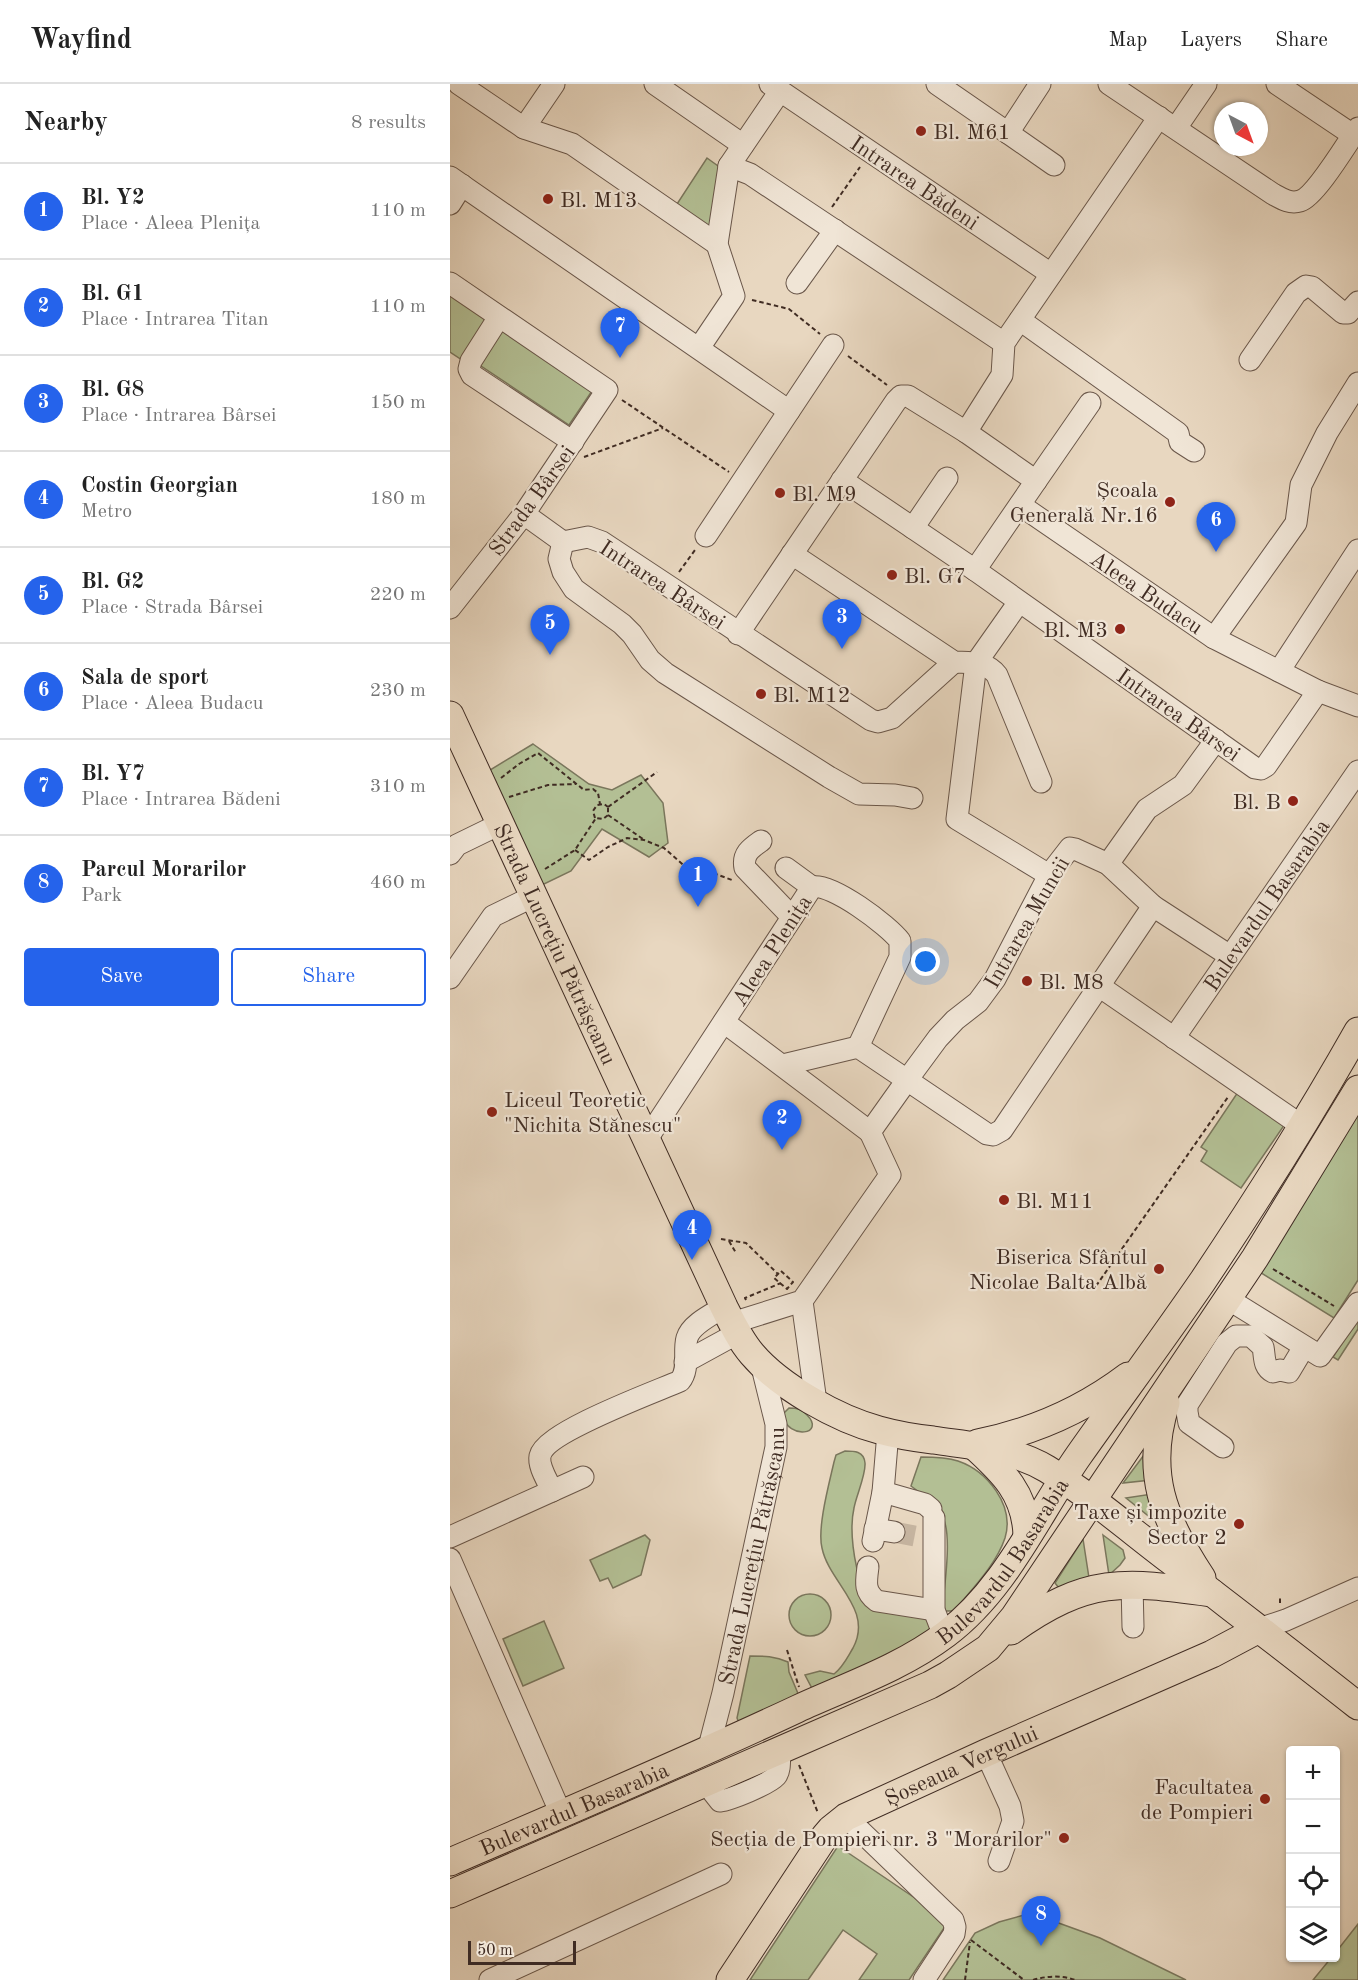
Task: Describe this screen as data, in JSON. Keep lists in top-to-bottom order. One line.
{"streets":{"main road":["Bulevardul Basarabia","Strada Lucrețiu Pătrășcanu","Șoseaua Vergului"],"street":["Intrarea Bădeni","Strada Bârsei","Intrarea Bârsei","Aleea Budacu","Intrarea Muncii","Aleea Plenița"]},"crossings":[["Intrarea Bârsei","Aleea Budacu"],["Intrarea Bârsei","Intrarea Muncii"],["Bulevardul Basarabia","Intrarea Muncii"],["Bulevardul Basarabia","Strada Lucrețiu Pătrășcanu"],["Strada Lucrețiu Pătrășcanu","Aleea Plenița"],["Strada Lucrețiu Pătrășcanu","Șoseaua Vergului"]],"places":["Bl. M61","Bl. M13","Bl. M9","Școala Generală Nr.16","Bl. G7","Bl. M3","Bl. M12","Bl. B","Bl. M8","Liceul Teoretic \"Nichita Stănescu\"","Bl. M11","Biserica Sfântul Nicolae Balta Albă","Taxe și impozite Sector 2","Facultatea de Pompieri","Secția de Pompieri nr. 3 \"Morarilor\""],"scale_bar":"50 m","north":"bottom right","page":{"header":"Wayfind","nav":["Map","Layers","Share"],"heading":["Nearby","8 results"],"list":[{"mark":"1","name":"Bl. Y2","note":"Place · Aleea Plenița","value":"110 m"},{"mark":"2","name":"Bl. G1","note":"Place · Intrarea Titan","value":"110 m"},{"mark":"3","name":"Bl. G8","note":"Place · Intrarea Bârsei","value":"150 m"},{"mark":"4","name":"Costin Georgian","note":"Metro","value":"180 m"},{"mark":"5","name":"Bl. G2","note":"Place · Strada Bârsei","value":"220 m"},{"mark":"6","name":"Sala de sport","note":"Place · Aleea Budacu","value":"230 m"},{"mark":"7","name":"Bl. Y7","note":"Place · Intrarea Bădeni","value":"310 m"},{"mark":"8","name":"Parcul Morarilor","note":"Park","value":"460 m"}],"pins":["7","6","3","5","1","2","4","8"],"buttons":["Save","Share"],"map_buttons":["+","−"],"scale":"50 m"}}
